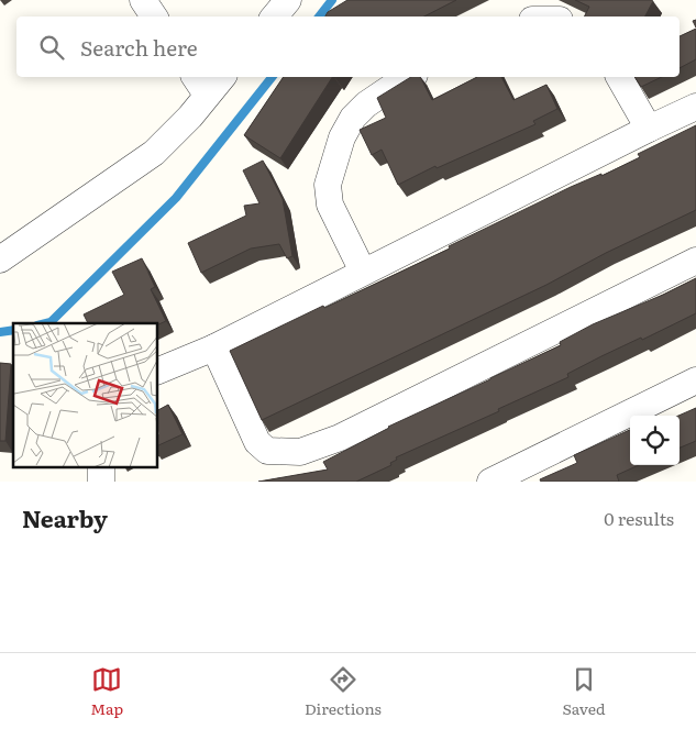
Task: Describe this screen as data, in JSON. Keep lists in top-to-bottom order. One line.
{"page":{"search":"Search here","heading":["Nearby","0 results"],"nav":["Map","Directions","Saved"]}}
